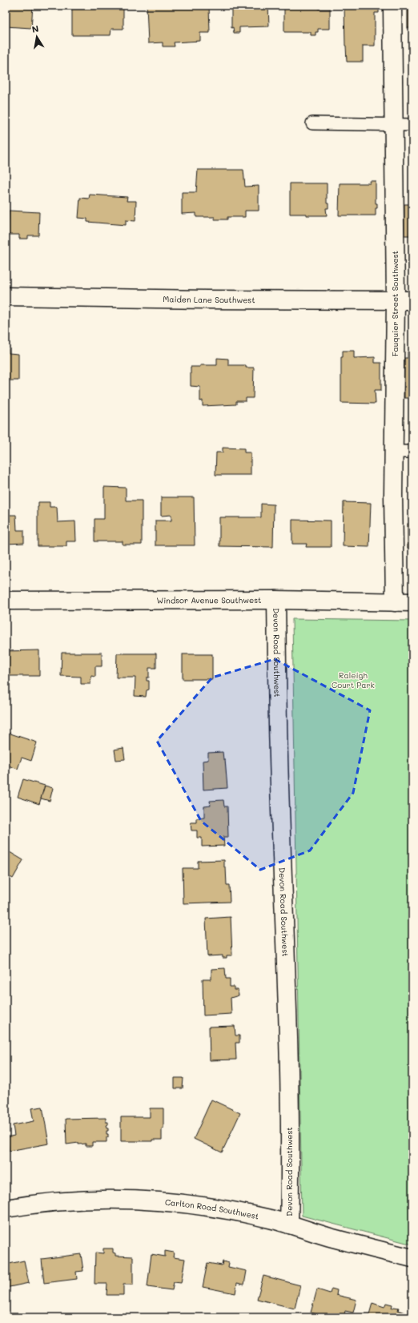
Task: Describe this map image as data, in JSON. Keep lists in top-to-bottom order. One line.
{"streets":{"street":["Maiden Lane Southwest","Fauquier Street Southwest","Windsor Avenue Southwest","Devon Road Southwest","Carlton Road Southwest"]},"crossings":[["Maiden Lane Southwest","Fauquier Street Southwest"],["Fauquier Street Southwest","Windsor Avenue Southwest"],["Windsor Avenue Southwest","Devon Road Southwest"],["Devon Road Southwest","Carlton Road Southwest"]],"parks":["Raleigh Court Park"],"north":"top"}
